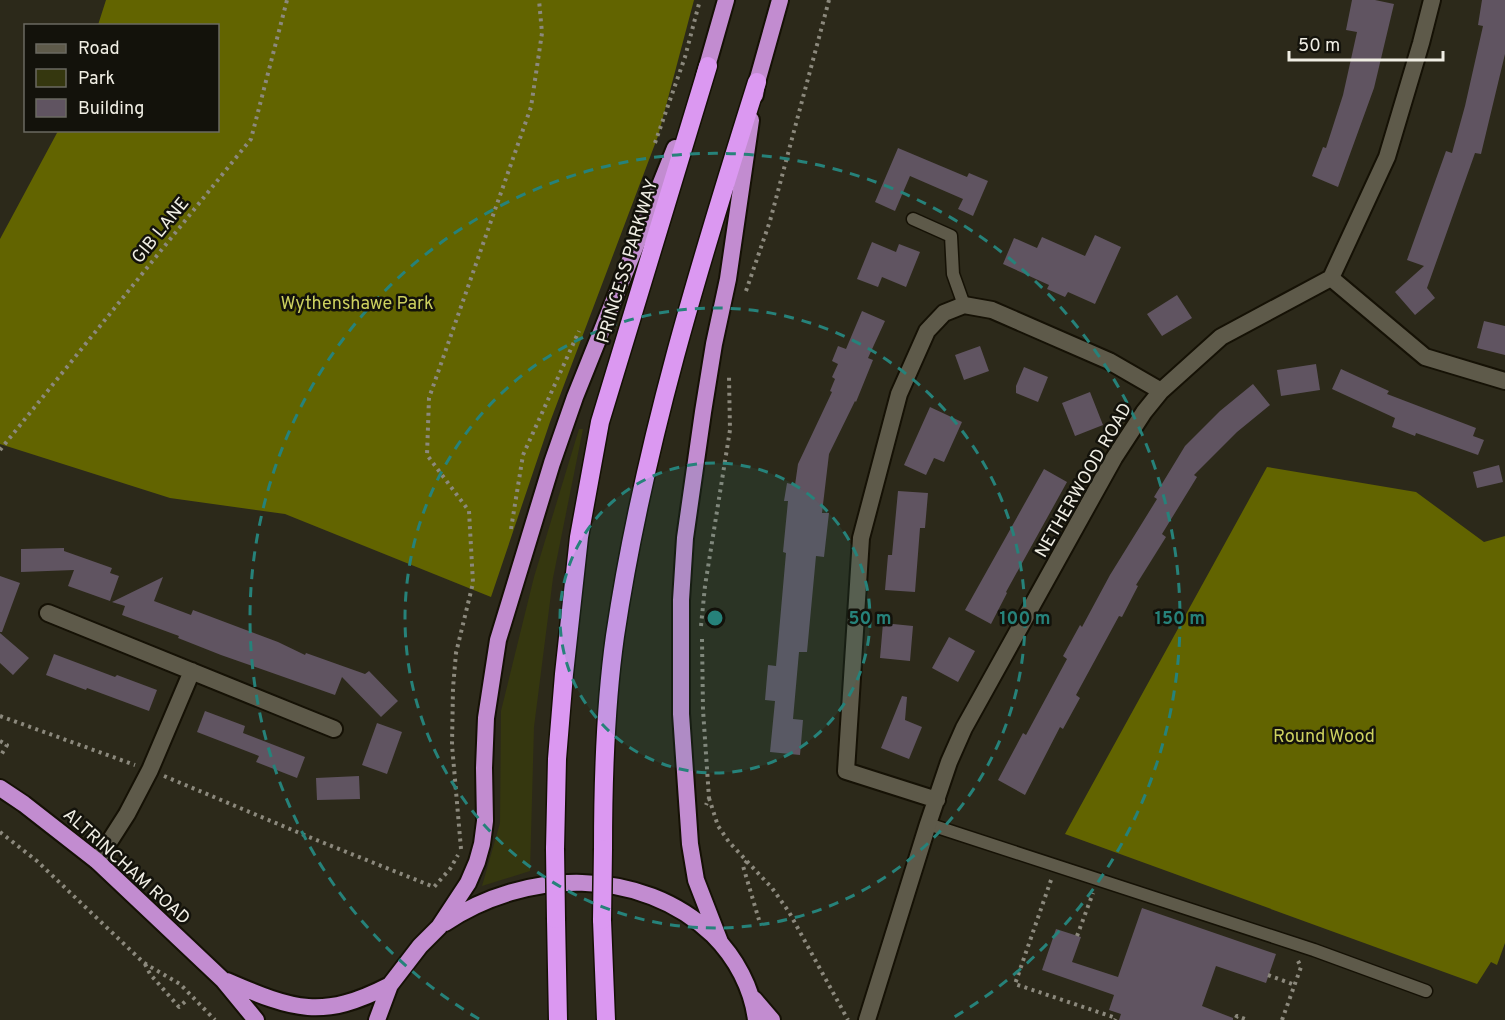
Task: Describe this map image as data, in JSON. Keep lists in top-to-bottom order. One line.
{"streets":{"highway":["PRINCESS PARKWAY","ALTRINCHAM ROAD"],"street":["NETHERWOOD ROAD"],"path":["GIB LANE"]},"parks":["Wythenshawe Park","Round Wood"],"legend":["Road","Park","Building"],"scale_bar":"50 m","rings":["50 m","100 m","150 m"]}
